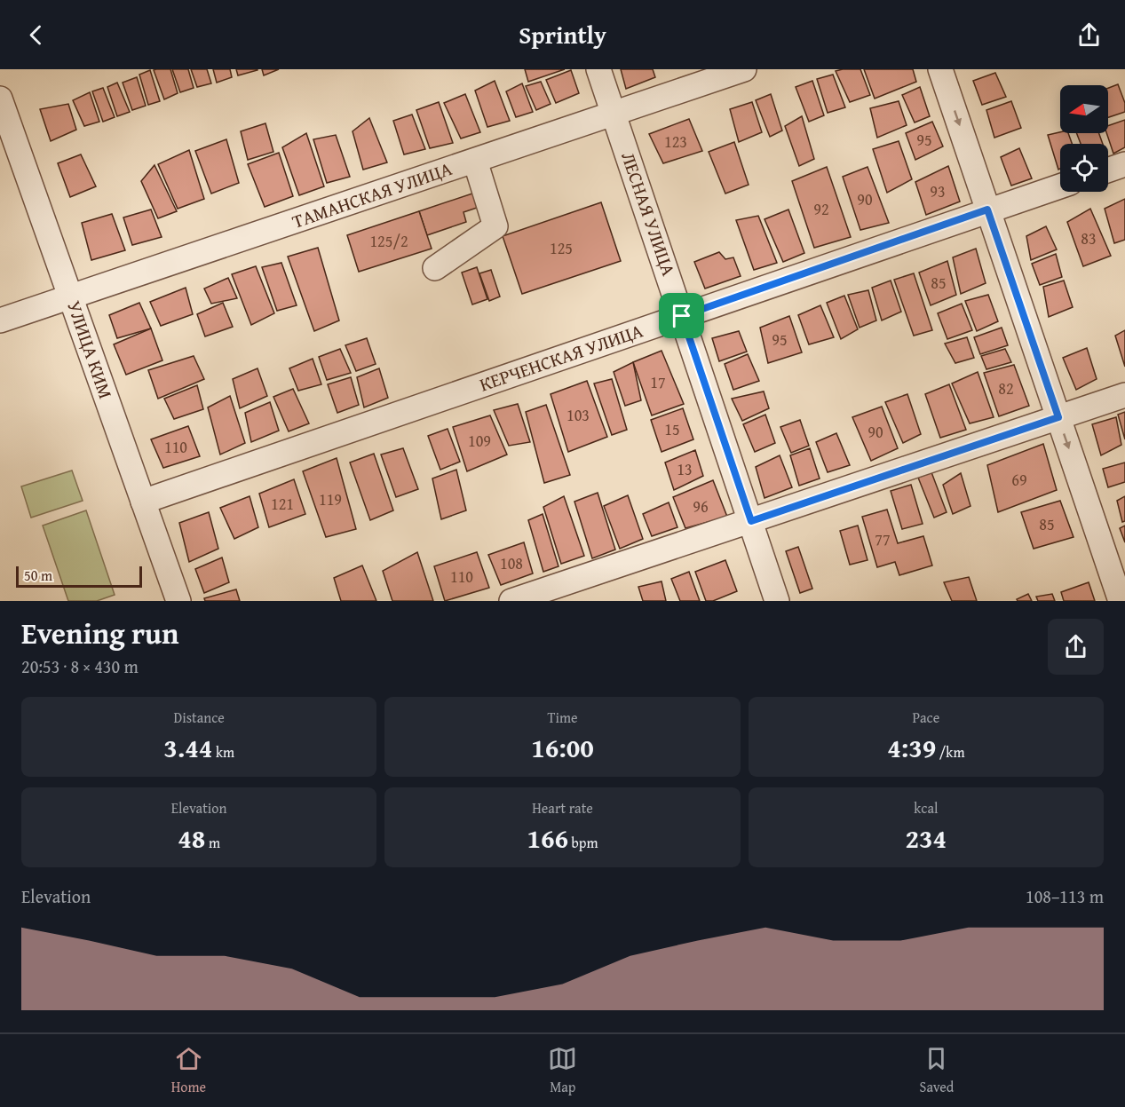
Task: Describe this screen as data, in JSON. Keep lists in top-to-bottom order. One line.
{"streets":{"street":["ТАМАНСКАЯ УЛИЦА","ЛЕСНАЯ УЛИЦА","УЛИЦА КИМ","КЕРЧЕНСКАЯ УЛИЦА"]},"crossings":[["ТАМАНСКАЯ УЛИЦА","ЛЕСНАЯ УЛИЦА"],["ТАМАНСКАЯ УЛИЦА","УЛИЦА КИМ"],["ЛЕСНАЯ УЛИЦА","КЕРЧЕНСКАЯ УЛИЦА"],["УЛИЦА КИМ","КЕРЧЕНСКАЯ УЛИЦА"]],"house_numbers":["95","123","93","90","92","83","125/2","125","85","95","17","82","103","15","90","109","110","13","69","119","121","96","85","77","108","110"],"scale_bar":"50 m","north":"left","page":{"header":"Sprintly","scale":"50 m","heading":["Evening run","20:53 · 8 × 430 m"],"stats":[["Distance","3.44 km"],["Time","16:00"],["Pace","4:39 /km"],["Elevation","48 m"],["Heart rate","166 bpm"],["kcal","234"]],"chart":["Elevation","108–113 m"],"tabs":["Home","Map","Saved"]}}
